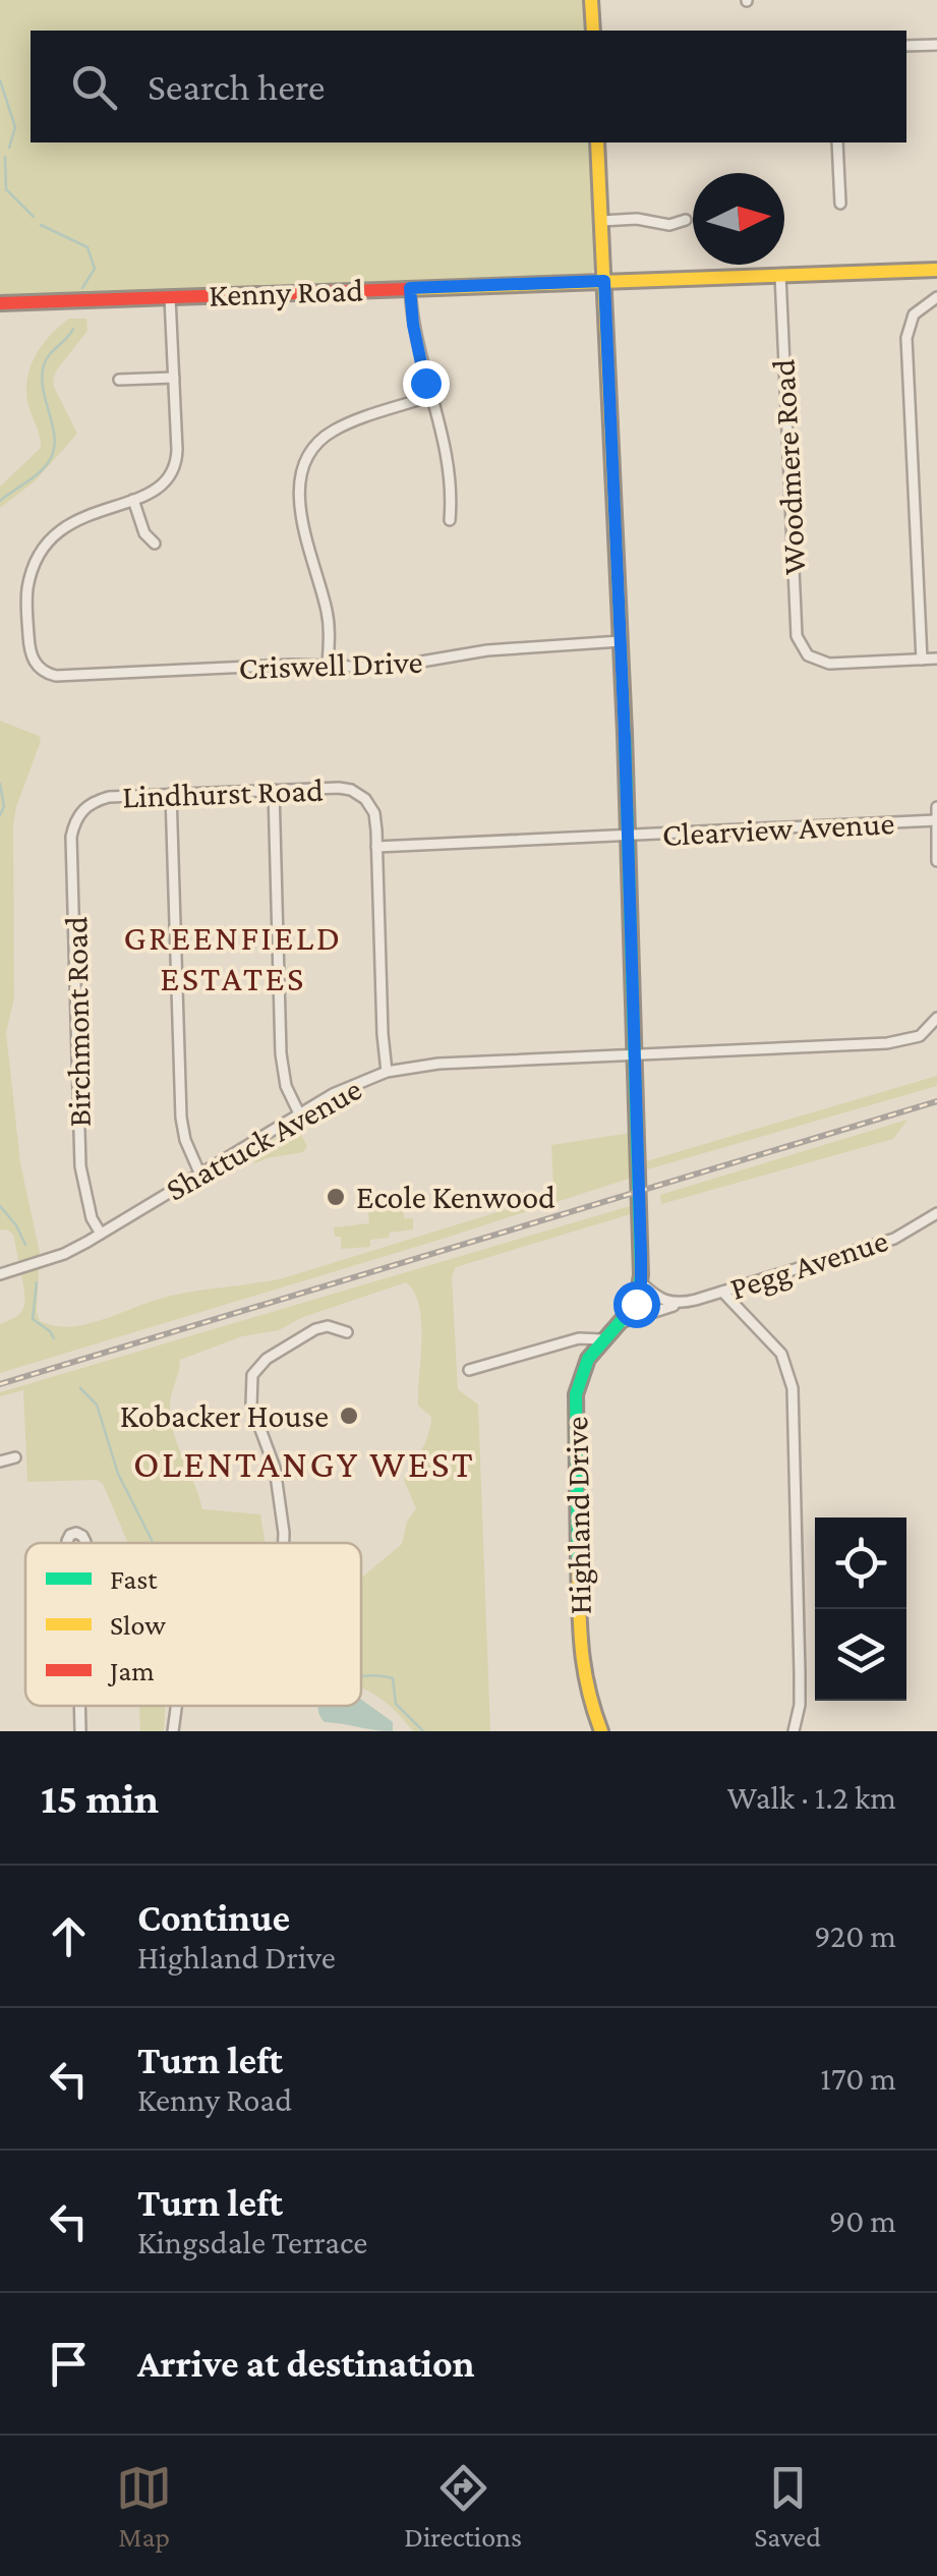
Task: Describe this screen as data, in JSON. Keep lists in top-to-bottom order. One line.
{"streets":{"street":["Kenny Road","Woodmere Road","Criswell Drive","Lindhurst Road","Clearview Avenue","Birchmont Road","Shattuck Avenue","Pegg Avenue","Highland Drive"]},"crossings":[["Kenny Road","Woodmere Road"],["Kenny Road","Highland Drive"],["Criswell Drive","Highland Drive"],["Lindhurst Road","Clearview Avenue"],["Lindhurst Road","Birchmont Road"],["Clearview Avenue","Highland Drive"],["Birchmont Road","Shattuck Avenue"],["Shattuck Avenue","Highland Drive"],["Pegg Avenue","Highland Drive"]],"districts":["GREENFIELD ESTATES","OLENTANGY WEST"],"places":["Ecole Kenwood","Kobacker House"],"legend":["Fast","Slow","Jam"],"north":"right","page":{"search":"Search here","heading":["15 min","Walk · 1.2 km"],"list":[["Continue","Highland Drive","920 m"],["Turn left","Kenny Road","170 m"],["Turn left","Kingsdale Terrace","90 m"],"Arrive at destination"],"nav":["Map","Directions","Saved"]}}
